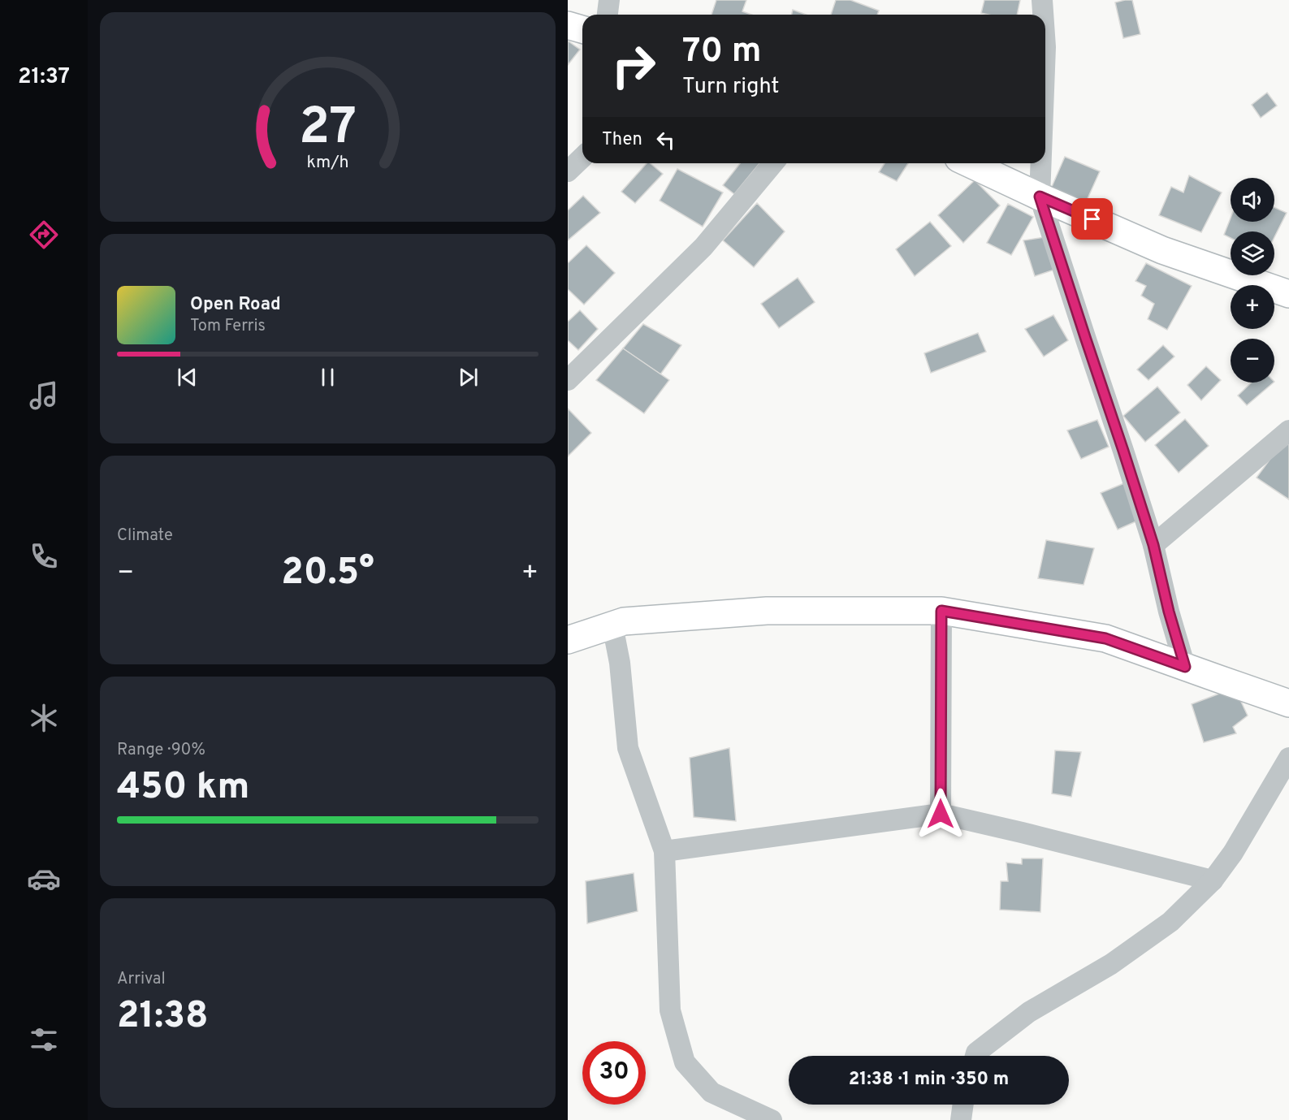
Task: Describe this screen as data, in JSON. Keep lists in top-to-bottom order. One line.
{"page":{"tabs":"21:37","turn":["70 m","Turn right"],"then":"Then","map_buttons":["+","−"],"song":["Open Road","Tom Ferris"],"tile":["Climate",["Range · 90%","450 km"],["Arrival","21:38"]],"heat":["−","20.5°","+"],"limit":"30","trip":"21:38 · 1 min · 350 m","gauge":["27","km/h"]}}
